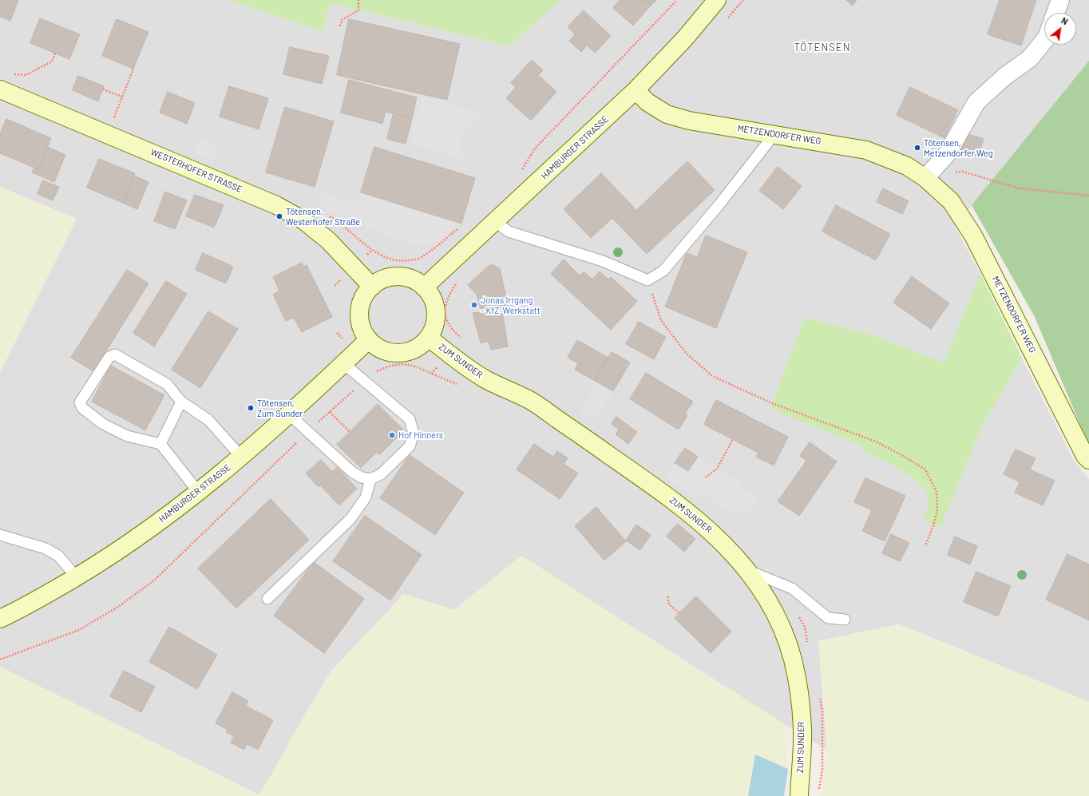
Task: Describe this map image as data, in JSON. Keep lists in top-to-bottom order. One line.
{"streets":{"main road":["METZENDORFER WEG","HAMBURGER STRASSE","WESTERHOFER STRASSE","ZUM SUNDER"]},"crossings":[["METZENDORFER WEG","HAMBURGER STRASSE"],["HAMBURGER STRASSE","WESTERHOFER STRASSE"],["HAMBURGER STRASSE","ZUM SUNDER"],["WESTERHOFER STRASSE","ZUM SUNDER"]],"districts":["TÖTENSEN"],"places":["Tötensen, Metzendorfer Weg","Tötensen, Westerhofer Straße","Jonas Irrgang - KfZ-Werkstatt","Tötensen, Zum Sunder","Hof Hinners"],"north":"top right"}
